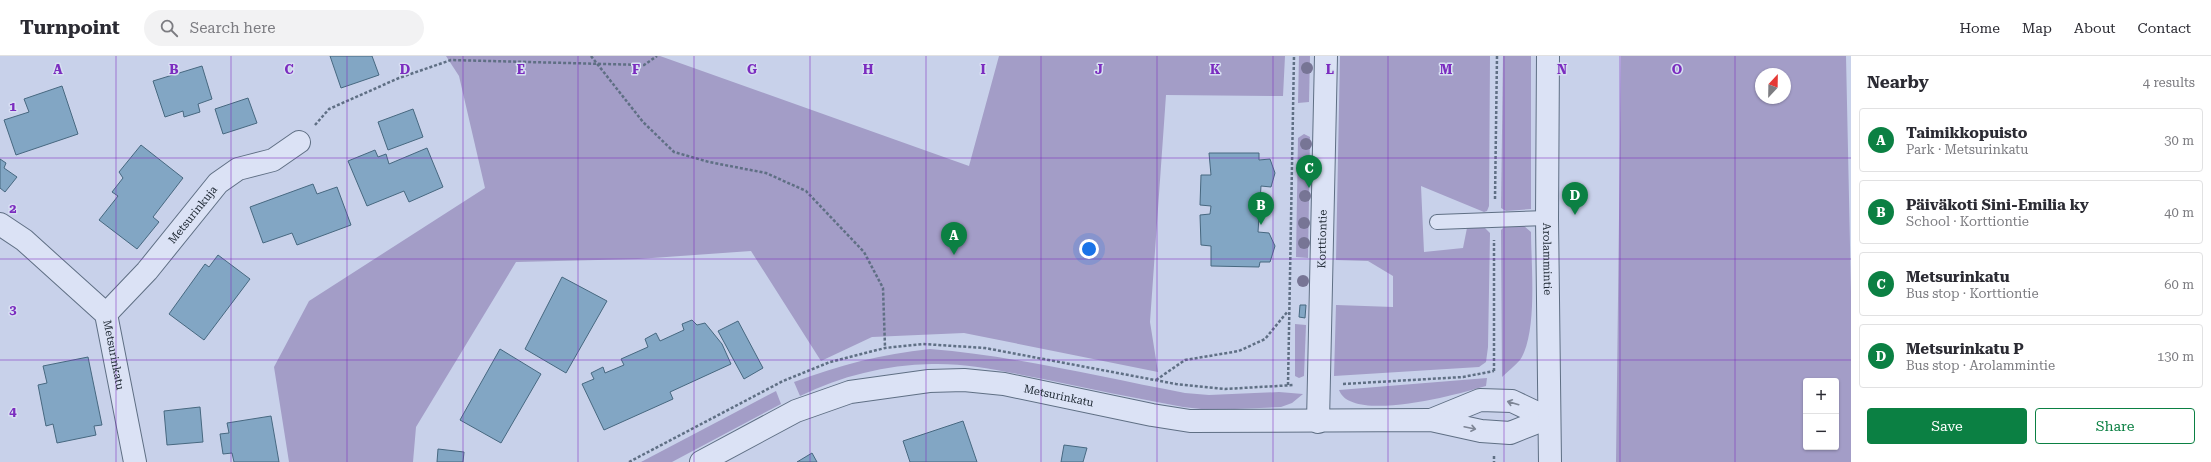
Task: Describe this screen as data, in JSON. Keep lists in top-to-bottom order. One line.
{"streets":{"street":["Metsurinkuja","Korttiontie","Arolammintie","Metsurinkatu"]},"crossings":[["Metsurinkuja","Metsurinkatu"],["Korttiontie","Metsurinkatu"],["Arolammintie","Metsurinkatu"]],"north":"top","page":{"header":"Turnpoint","search":"Search here","nav":["Home","Map","About","Contact"],"heading":["Nearby","4 results"],"list":[{"mark":"A","name":"Taimikkopuisto","note":"Park · Metsurinkatu","value":"30 m"},{"mark":"B","name":"Päiväkoti Sini-Emilia ky","note":"School · Korttiontie","value":"40 m"},{"mark":"C","name":"Metsurinkatu","note":"Bus stop · Korttiontie","value":"60 m"},{"mark":"D","name":"Metsurinkatu P","note":"Bus stop · Arolammintie","value":"130 m"}],"pins":["C","D","B","A"],"map_buttons":["+","−"],"buttons":["Save","Share"]},"grid":{"columns":["A","B","C","D","E","F","G","H","I","J","K","L","M","N","O"],"rows":["1","2","3","4"]}}
